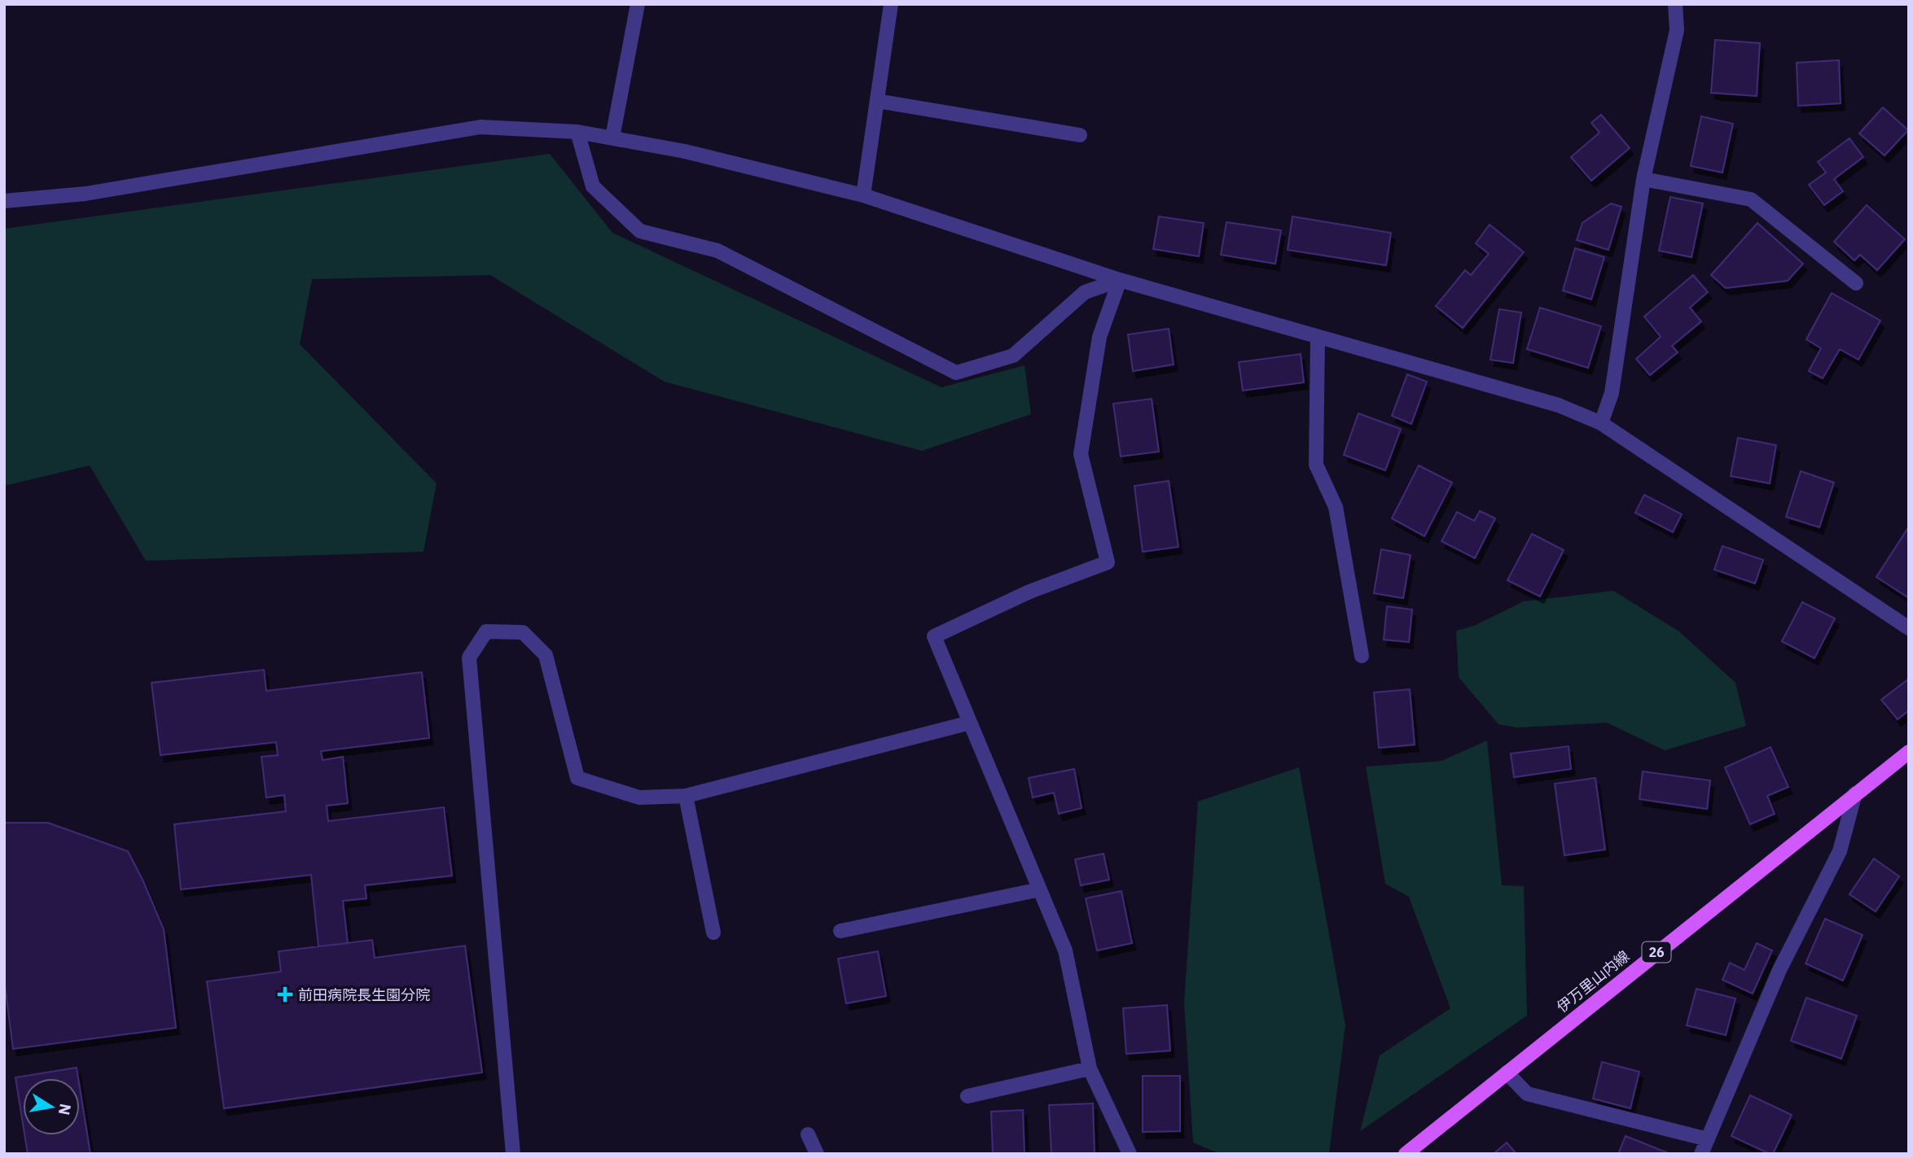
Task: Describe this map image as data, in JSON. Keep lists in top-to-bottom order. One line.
{"streets":{"main road":["26","伊万里山内線"]},"places":{"health":["前田病院長生園分院"]},"north":"right"}
